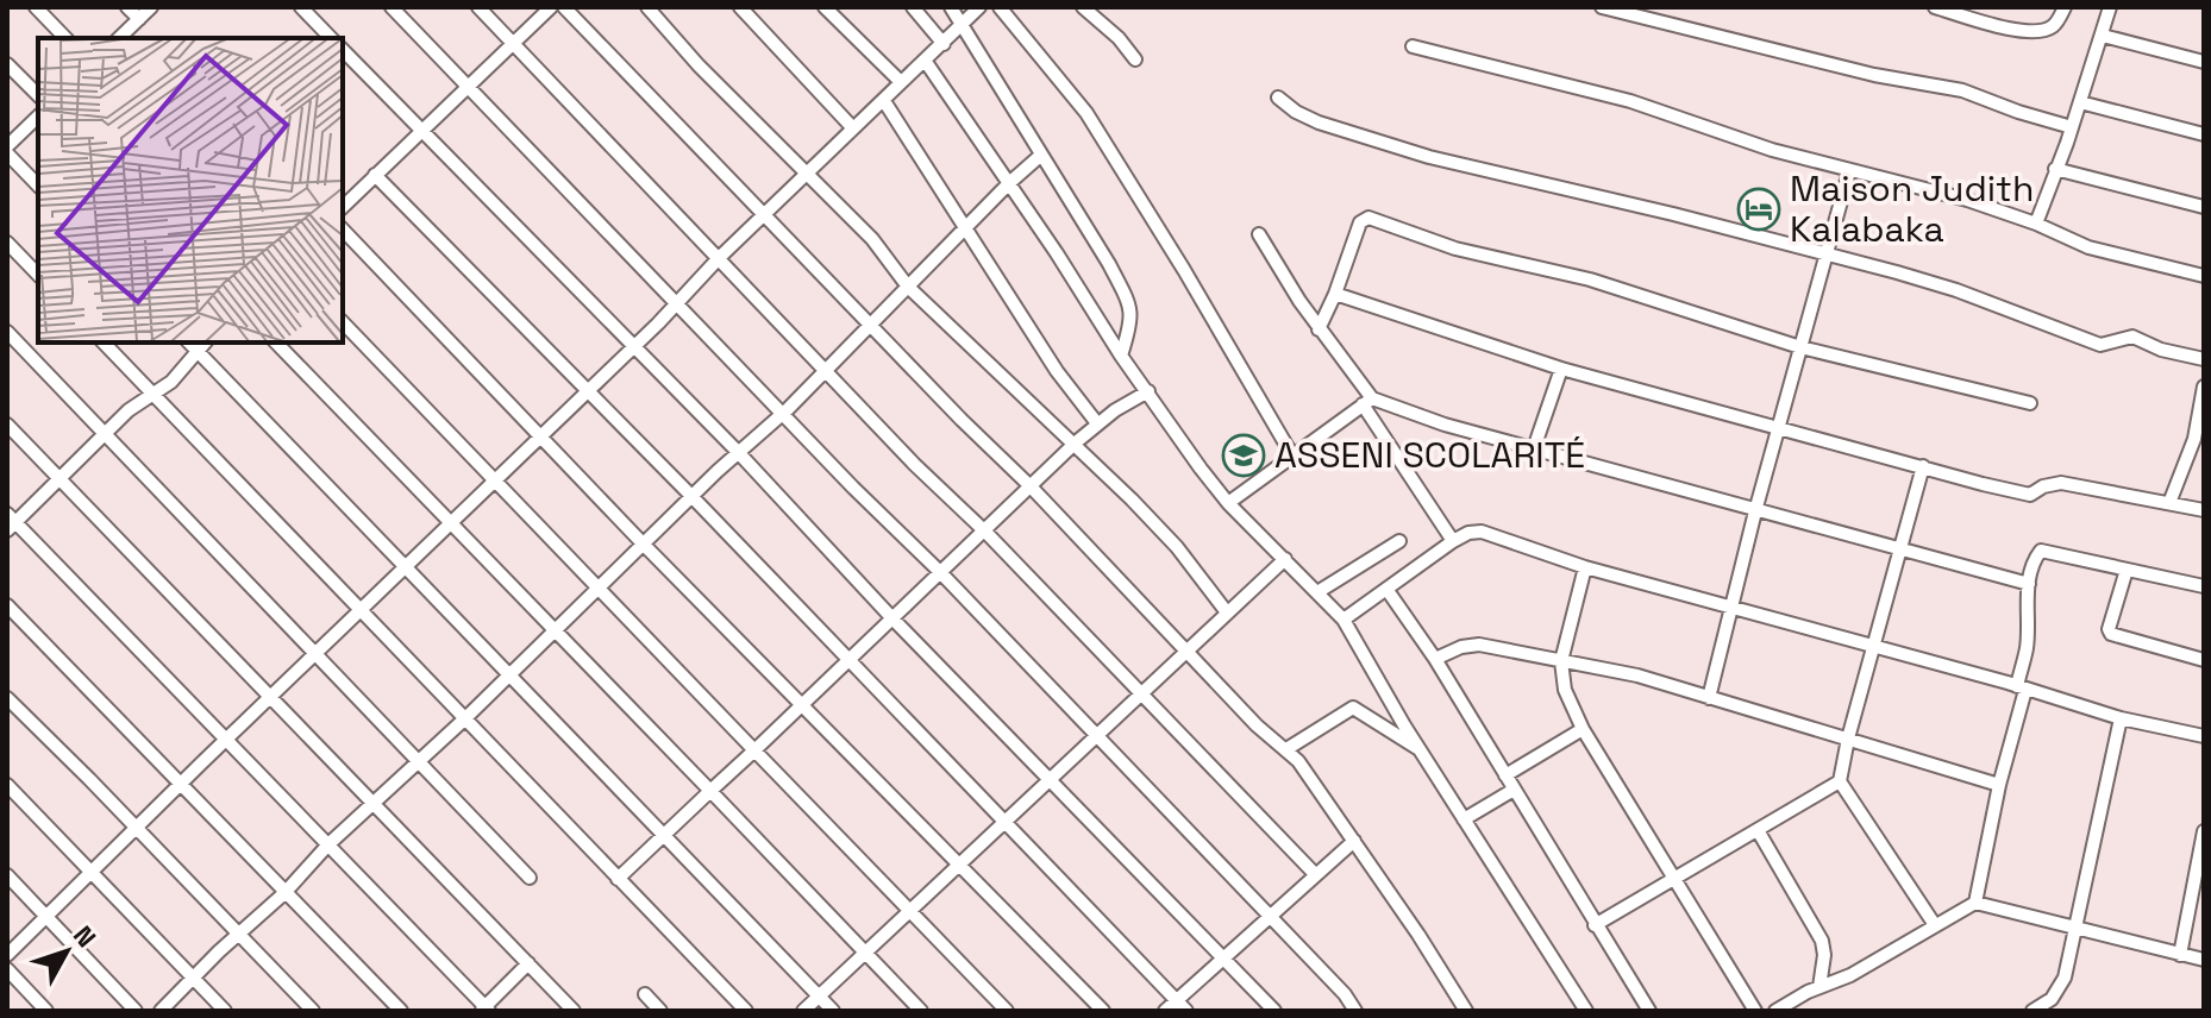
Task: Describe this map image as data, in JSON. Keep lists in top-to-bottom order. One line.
{"places":{"hotel":["Maison Judith Kalabaka"],"school or university":["ASSENI SCOLARITÉ"]},"north":"top right"}
